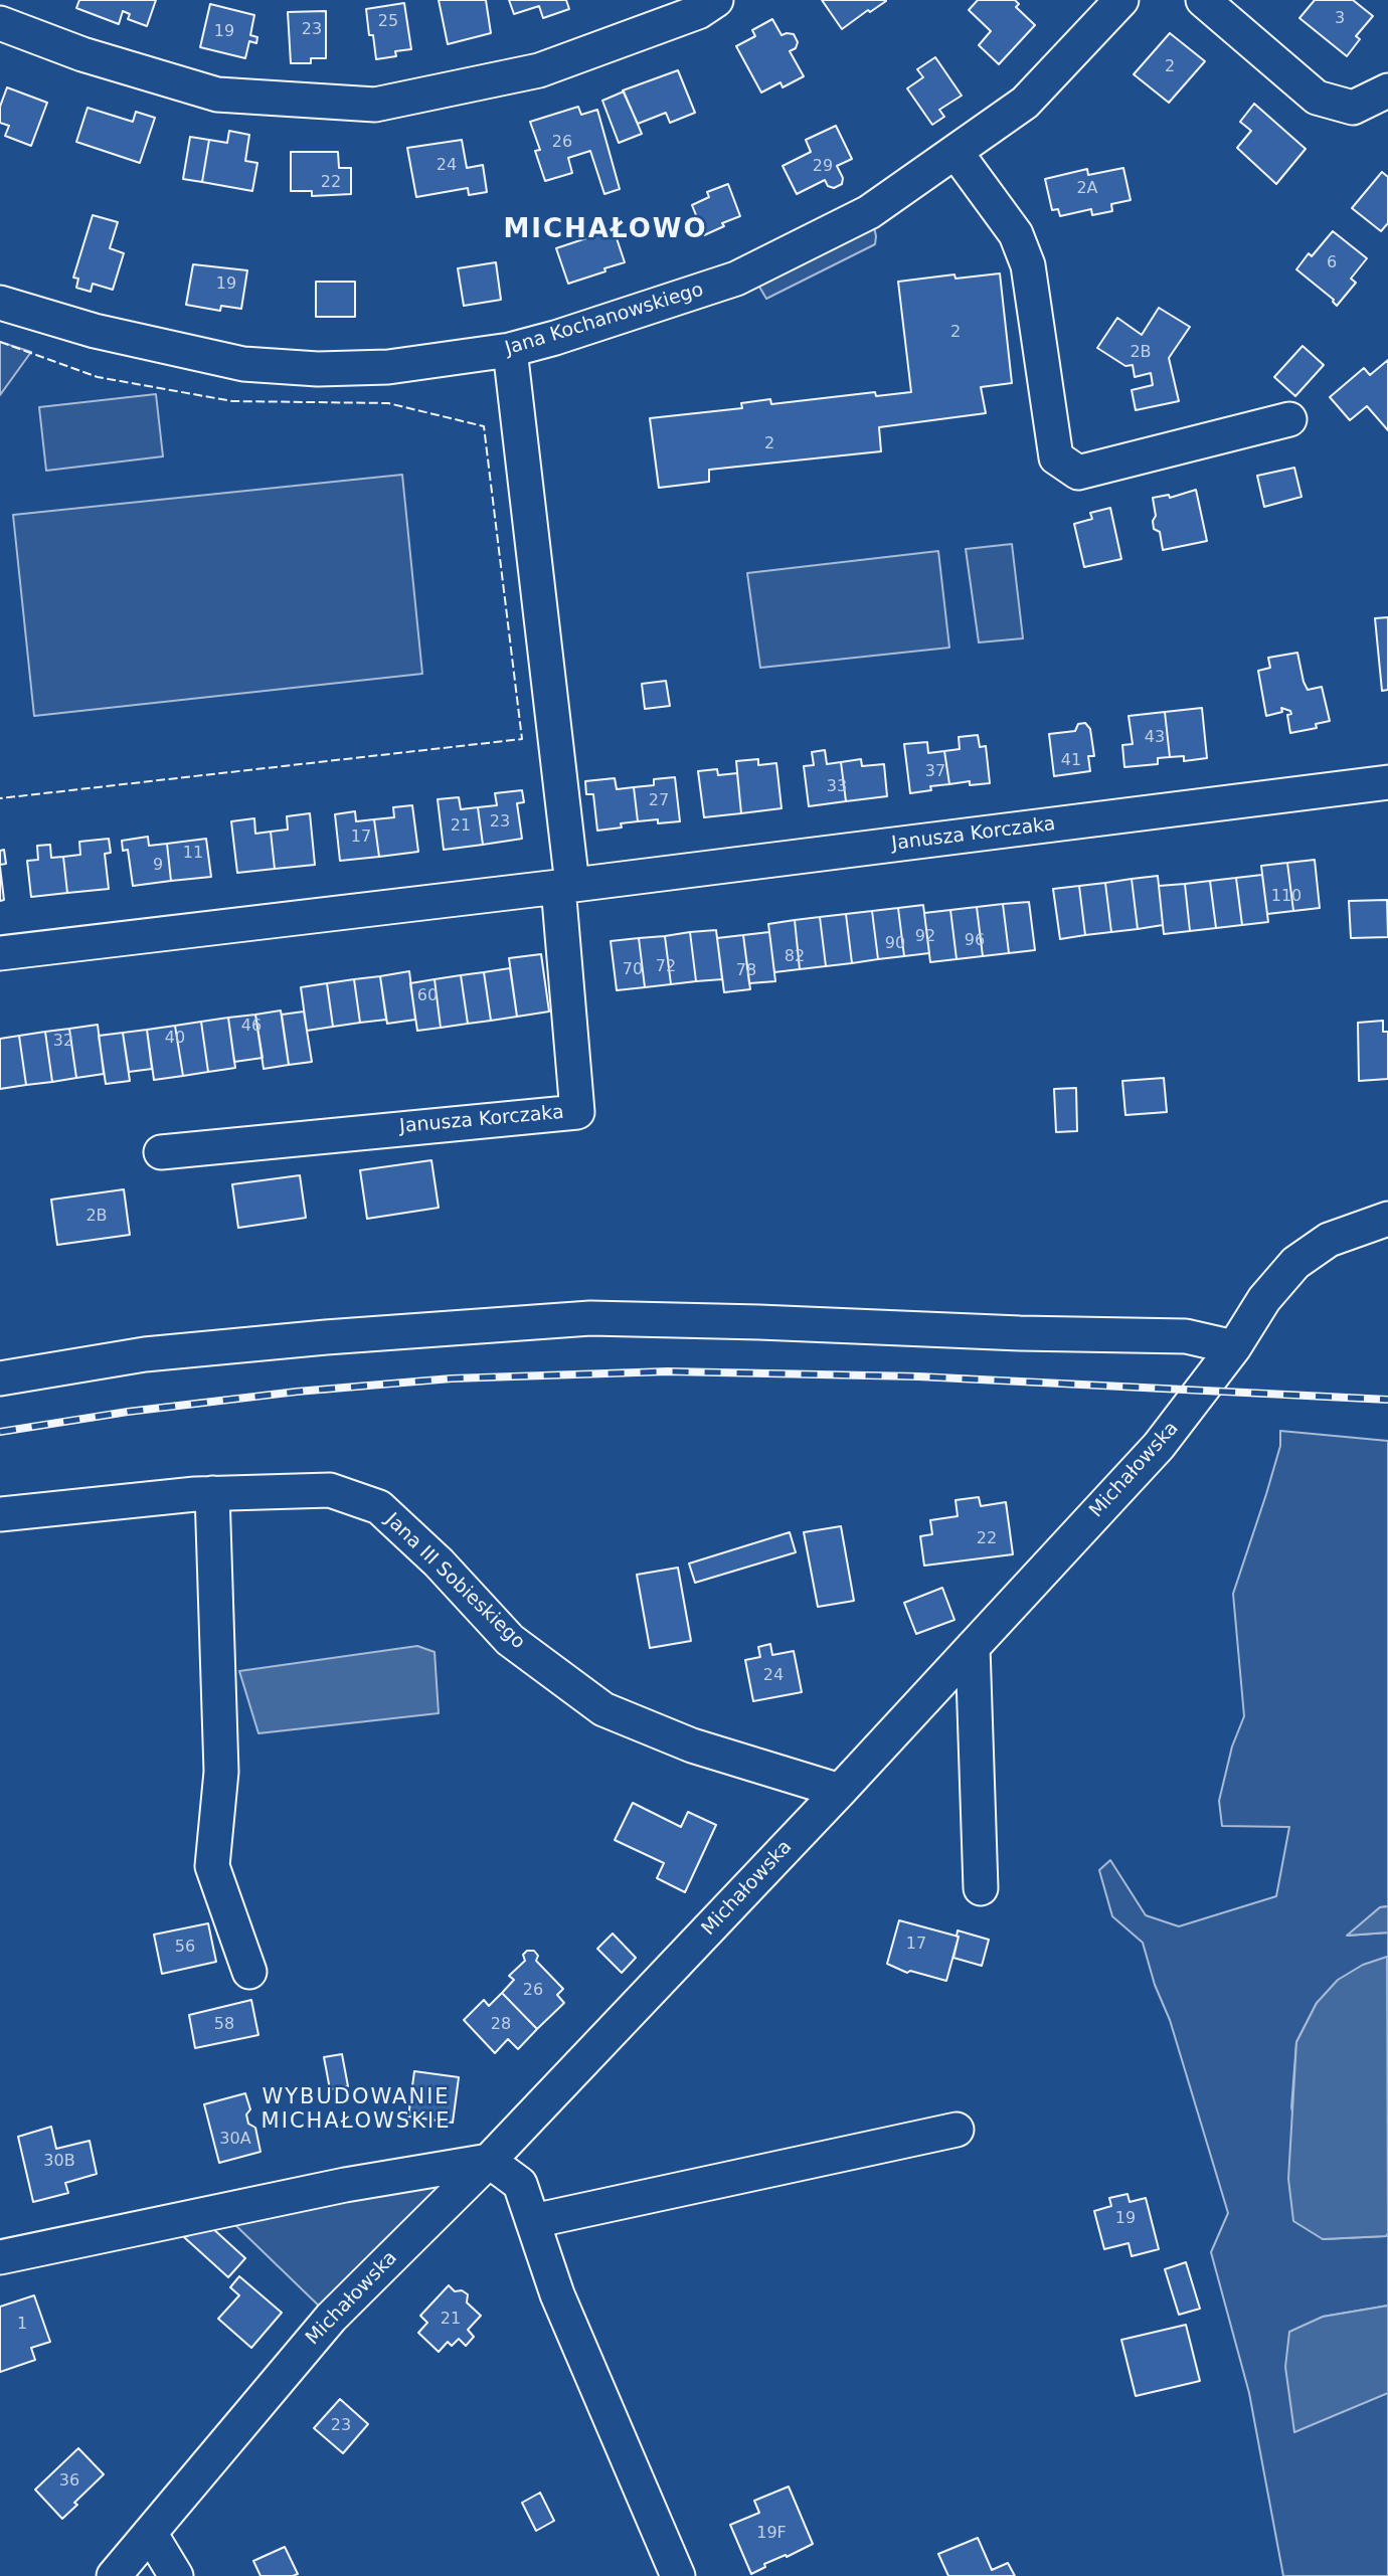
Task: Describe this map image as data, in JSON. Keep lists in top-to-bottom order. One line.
{"streets":{"street":["Jana Kochanowskiego","Janusza Korczaka","Michałowska","Jana III Sobieskiego"]},"crossings":[["Michałowska","Jana III Sobieskiego"]],"districts":["MICHAŁOWO","WYBUDOWANIE MICHAŁOWSKIE"],"house_numbers":["3","25","23","19","2","26","24","29","22","2A","6","19","2","2B","2","43","41","37","33","27","23","21","17","11","9","110","92","96","90","82","72","70","78","60","46","40","32","2B","22","24","17","56","26","58","28","30A","30B","19","21","1","23","36","19F"]}
